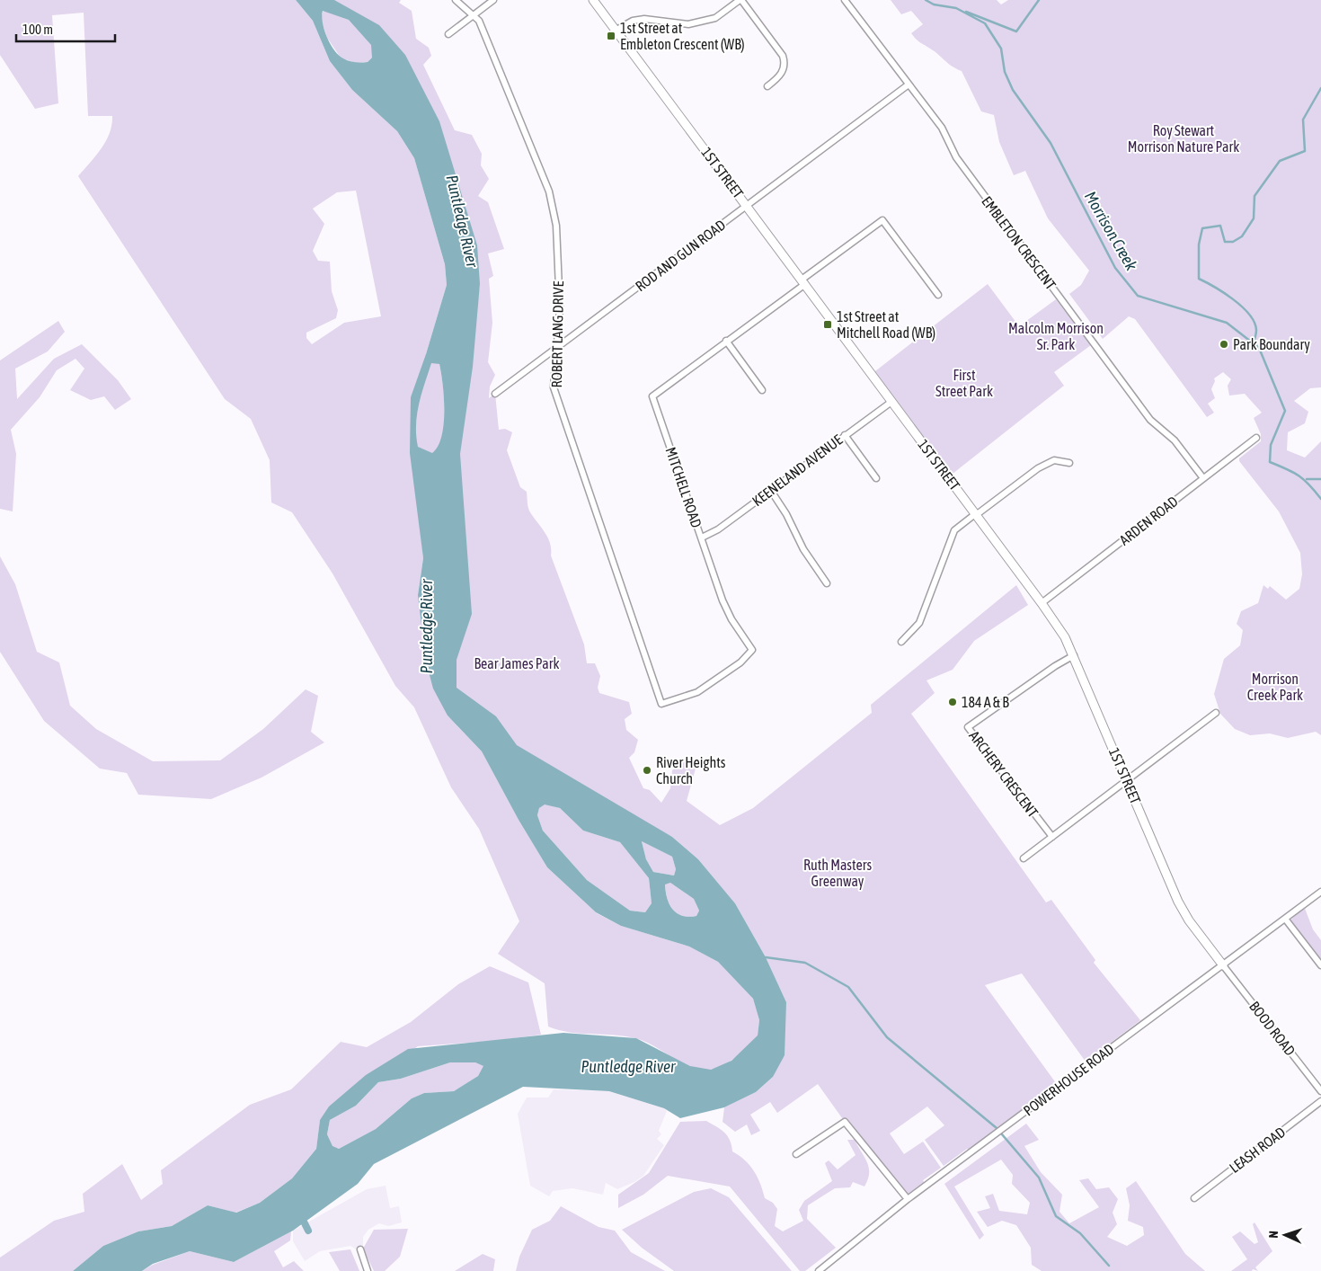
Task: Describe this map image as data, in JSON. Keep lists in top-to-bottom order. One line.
{"streets":{"street":["1ST STREET","EMBLETON CRESCENT","ROD AND GUN ROAD","ROBERT LANG DRIVE","KEENELAND AVENUE","MITCHELL ROAD","ARDEN ROAD","ARCHERY CRESCENT","BOOD ROAD","POWERHOUSE ROAD","LEASH ROAD"]},"crossings":[["1ST STREET","ROD AND GUN ROAD"],["1ST STREET","KEENELAND AVENUE"],["1ST STREET","MITCHELL ROAD"],["1ST STREET","ARDEN ROAD"],["1ST STREET","ARCHERY CRESCENT"],["1ST STREET","BOOD ROAD"],["1ST STREET","POWERHOUSE ROAD"],["EMBLETON CRESCENT","ROD AND GUN ROAD"],["EMBLETON CRESCENT","ARDEN ROAD"],["ROD AND GUN ROAD","ROBERT LANG DRIVE"],["ROBERT LANG DRIVE","MITCHELL ROAD"],["KEENELAND AVENUE","MITCHELL ROAD"],["BOOD ROAD","POWERHOUSE ROAD"]],"water":["Puntledge River","Morrison Creek"],"parks":["Roy Stewart Morrison Nature Park","Malcolm Morrison Sr. Park","First Street Park","Bear James Park","Morrison Creek Park","Ruth Masters Greenway"],"places":{"transit":["1st Street at Embleton Crescent (WB)","1st Street at Mitchell Road (WB)"],"other":["Park Boundary","184 A & B","River Heights Church"]},"scale_bar":"100 m","north":"left"}
